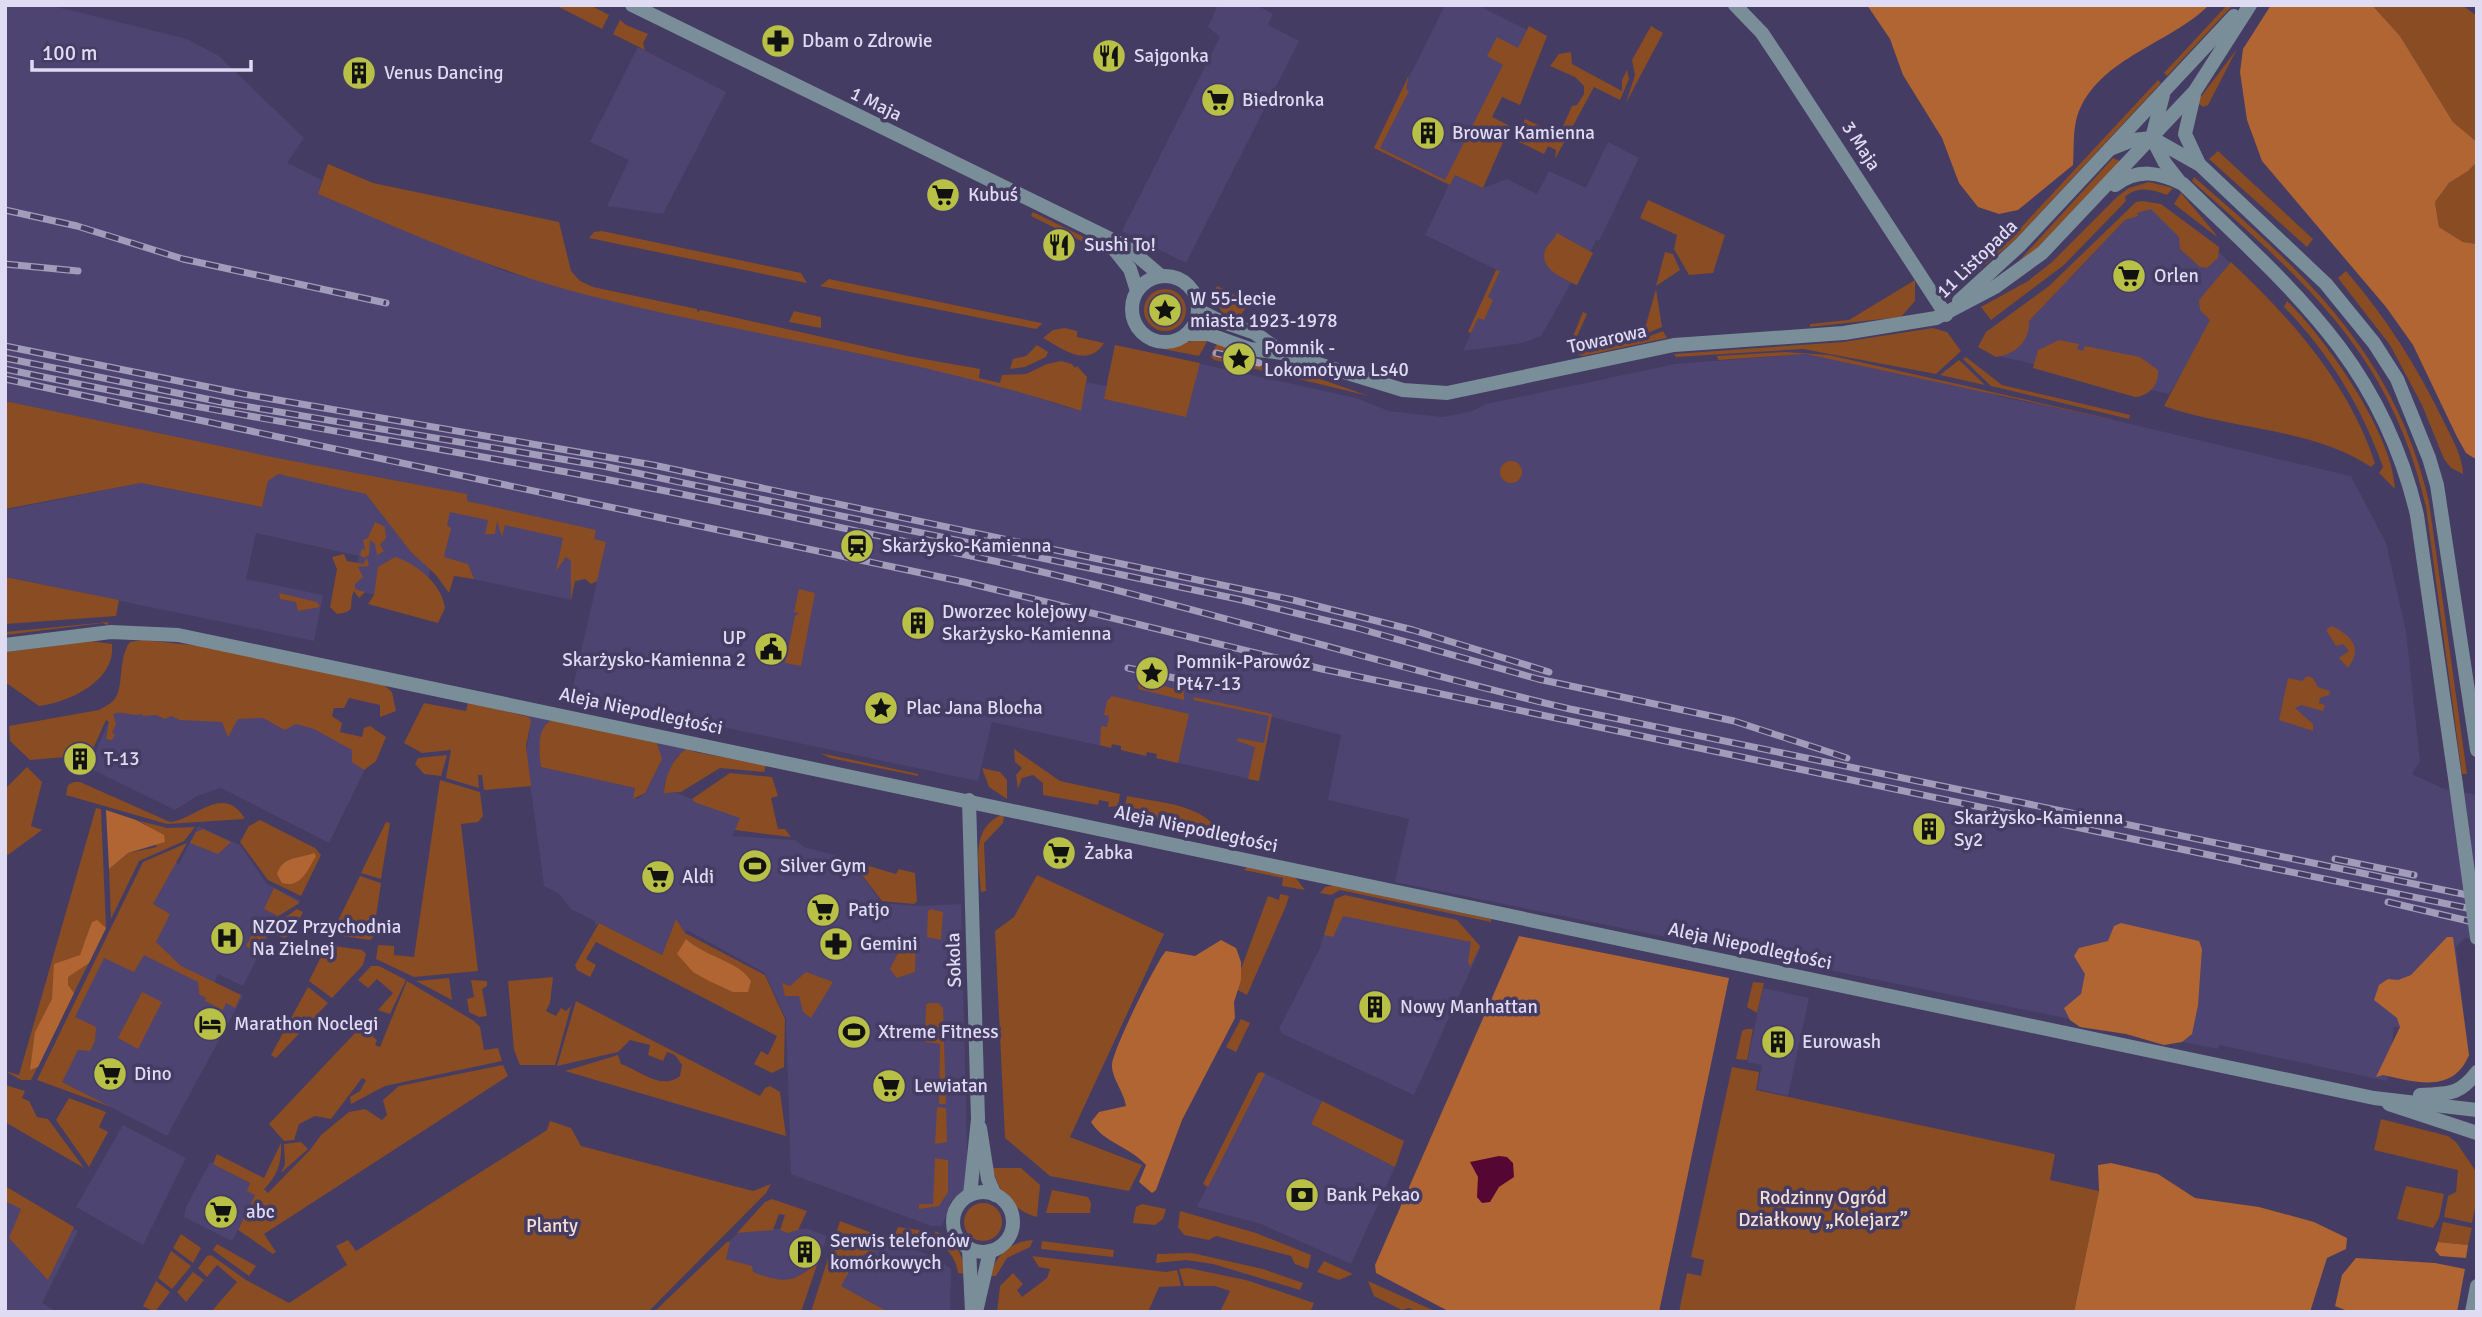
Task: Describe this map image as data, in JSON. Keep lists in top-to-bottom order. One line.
{"streets":{"street":["1 Maja","3 Maja","11 Listopada","Towarowa","Aleja Niepodległości","Sokola"]},"crossings":[["1 Maja","Towarowa"],["3 Maja","11 Listopada"],["3 Maja","Towarowa"],["11 Listopada","Towarowa"],["Aleja Niepodległości","Sokola"]],"parks":["Rodzinny Ogród Działkowy „Kolejarz”","Planty"],"places":{"pharmacy":["Dbam o Zdrowie","Gemini"],"restaurant":["Sajgonka","Sushi To!"],"building":["Venus Dancing","Browar Kamienna","Dworzec kolejowy Skarżysko-Kamienna","T-13","Skarżysko-Kamienna Sy2","Nowy Manhattan","Eurowash","Serwis telefonów komórkowych"],"supermarket":["Biedronka","Kubuś","Orlen","Żabka","Aldi","Patjo","Dino","Lewiatan","abc"],"place":["W 55-lecie miasta 1923-1978","Pomnik - Lokomotywa Ls40","Pomnik-Parowóz Pt47-13","Plac Jana Blocha"],"station":["Skarżysko-Kamienna"],"public building":["UP Skarżysko-Kamienna 2"],"sports":["Silver Gym","Xtreme Fitness"],"hospital":["NZOZ Przychodnia Na Zielnej"],"hotel":["Marathon Noclegi"],"bank":["Bank Pekao"]},"scale_bar":"100 m"}
